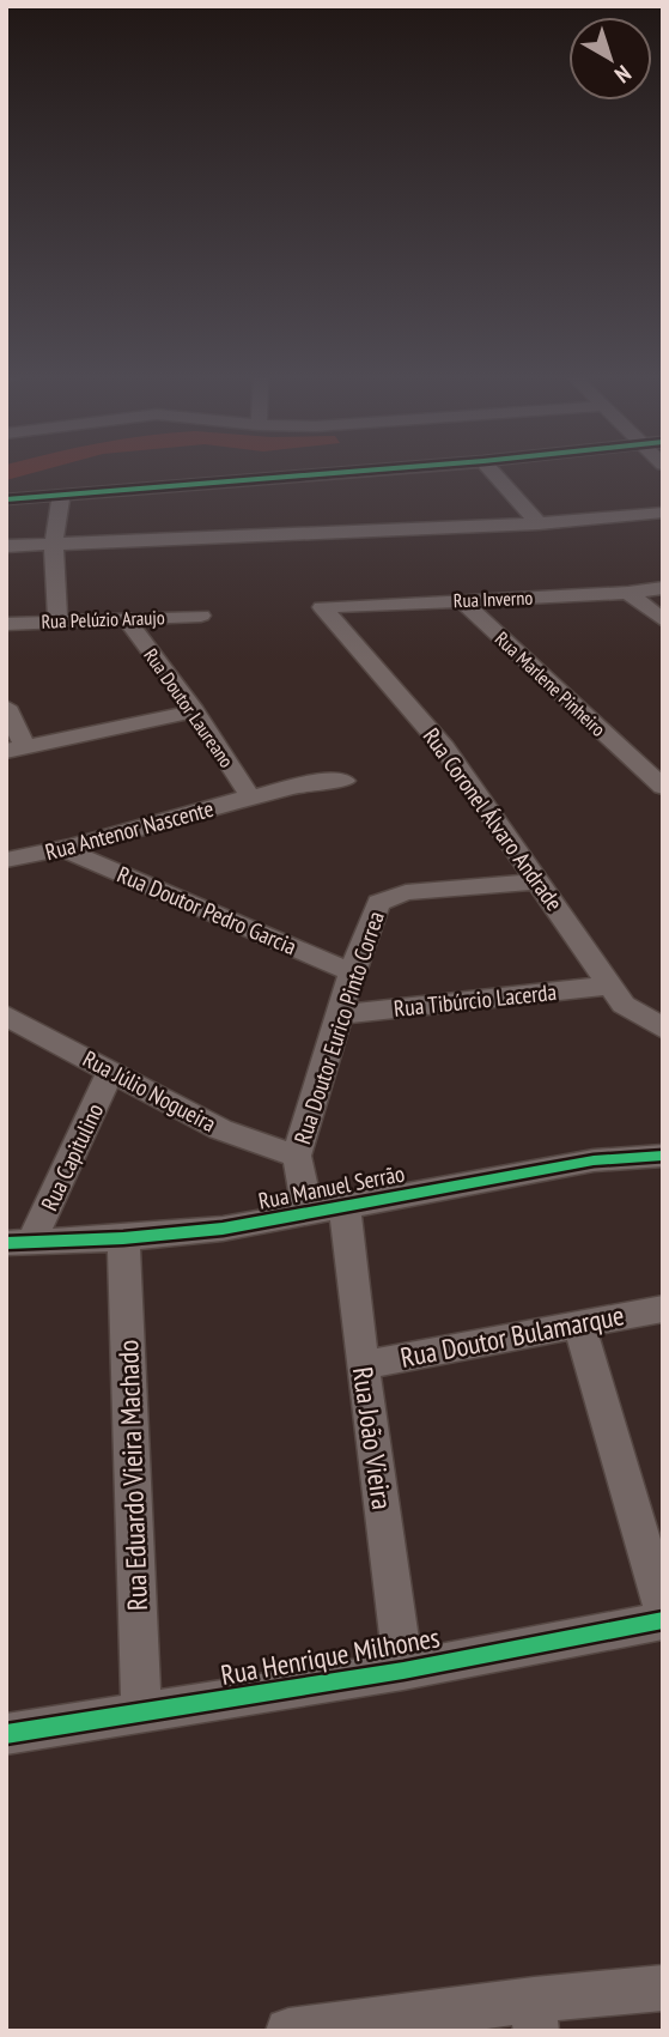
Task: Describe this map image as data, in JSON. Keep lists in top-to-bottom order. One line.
{"streets":{"street":["Rua Inverno","Rua Pelúzio Araujo","Rua Marlene Pinheiro","Rua Doutor Laureano","Rua Coronel Álvaro Andrade","Rua Antenor Nascente","Rua Doutor Pedro Garcia","Rua Tibúrcio Lacerda","Rua Doutor Eurico Pinto Correa","Rua Júlio Nogueira","Rua Capitulino","Rua Manuel Serrão","Rua Doutor Bulamarque","Rua João Vieira","Rua Eduardo Vieira Machado","Rua Henrique Milhones"]},"crossings":[["Rua Inverno","Rua Marlene Pinheiro"],["Rua Inverno","Rua Coronel Álvaro Andrade"],["Rua Pelúzio Araujo","Rua Doutor Laureano"],["Rua Doutor Laureano","Rua Antenor Nascente"],["Rua Coronel Álvaro Andrade","Rua Tibúrcio Lacerda"],["Rua Coronel Álvaro Andrade","Rua Doutor Eurico Pinto Correa"],["Rua Antenor Nascente","Rua Doutor Pedro Garcia"],["Rua Doutor Pedro Garcia","Rua Doutor Eurico Pinto Correa"],["Rua Tibúrcio Lacerda","Rua Doutor Eurico Pinto Correa"],["Rua Doutor Eurico Pinto Correa","Rua Júlio Nogueira"],["Rua Doutor Eurico Pinto Correa","Rua Manuel Serrão"],["Rua Júlio Nogueira","Rua Capitulino"],["Rua Capitulino","Rua Manuel Serrão"],["Rua Manuel Serrão","Rua João Vieira"],["Rua Manuel Serrão","Rua Eduardo Vieira Machado"],["Rua Doutor Bulamarque","Rua João Vieira"],["Rua João Vieira","Rua Henrique Milhones"],["Rua Eduardo Vieira Machado","Rua Henrique Milhones"]],"north":"bottom right"}
